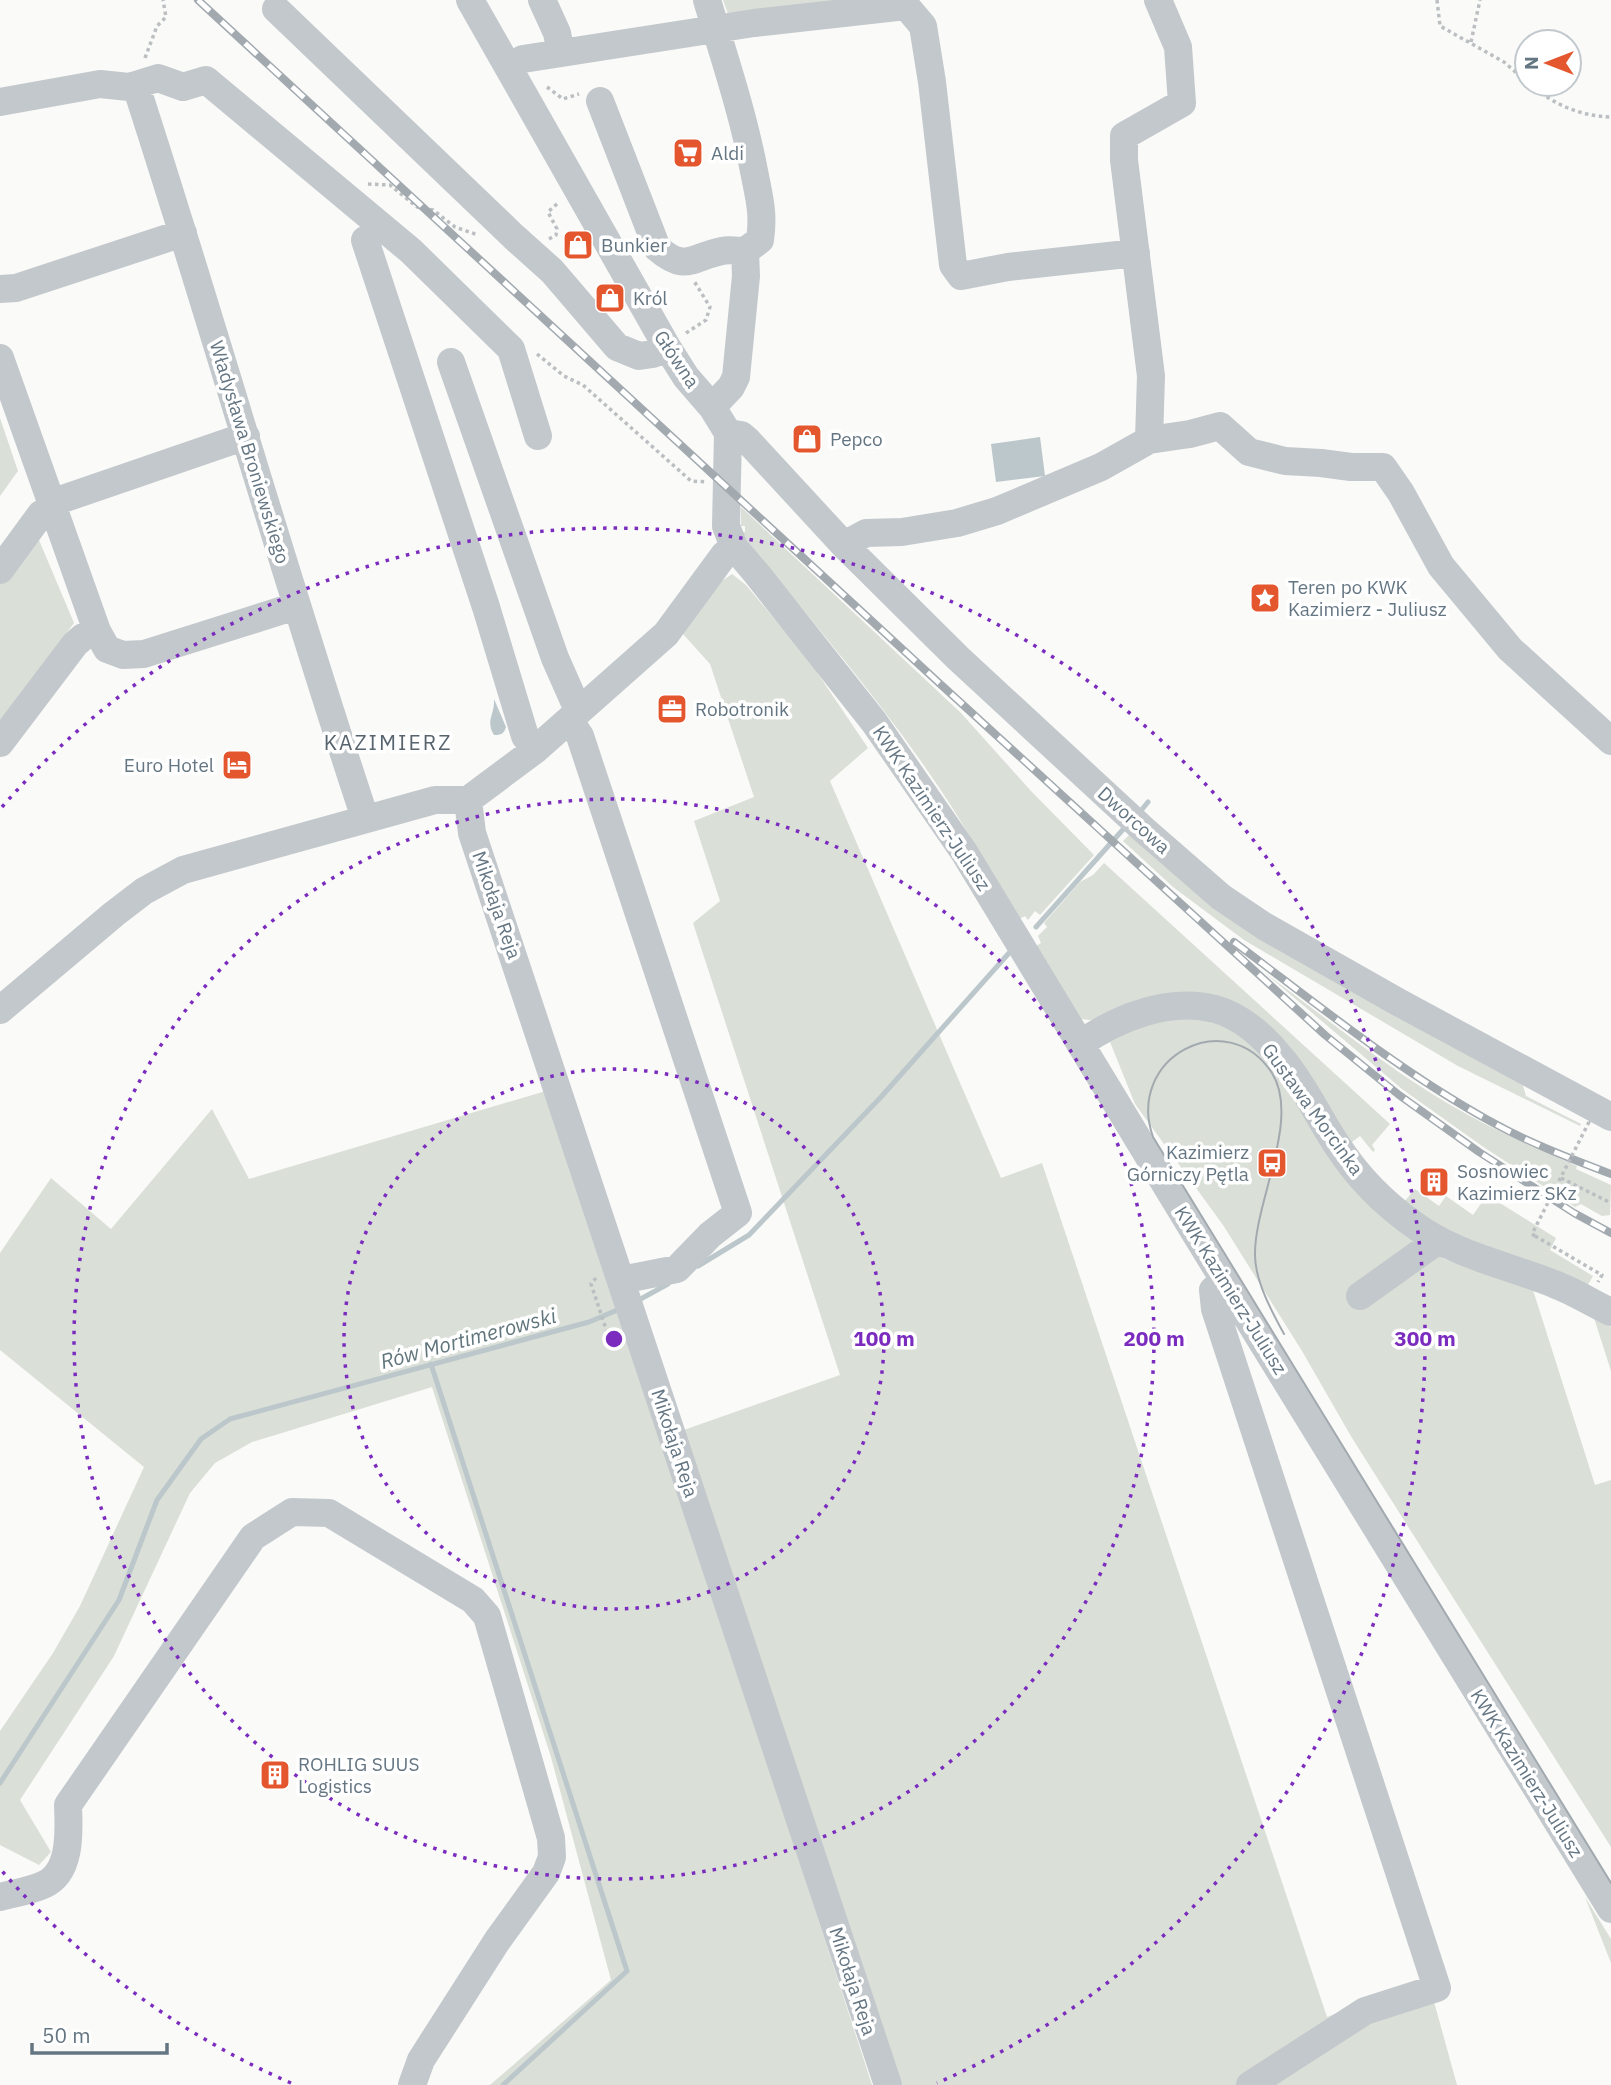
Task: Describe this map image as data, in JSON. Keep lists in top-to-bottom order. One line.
{"streets":{"street":["Główna","Władysława Broniewskiego","KWK Kazimierz-Juliusz","Dworcowa","Mikołaja Reja","Gustawa Morcinka"]},"crossings":[["Główna","Dworcowa"],["KWK Kazimierz-Juliusz","Gustawa Morcinka"]],"districts":["KAZIMIERZ"],"water":["Rów Mortimerowski"],"places":{"supermarket":["Aldi"],"shop":["Bunkier","Król","Pepco"],"place":["Teren po KWK Kazimierz - Juliusz"],"office":["Robotronik"],"hotel":["Euro Hotel"],"bus stop":["Kazimierz Górniczy Pętla"],"building":["Sosnowiec Kazimierz SKz","ROHLIG SUUS Logistics"]},"scale_bar":"50 m","north":"left","rings":["100 m","200 m","300 m"]}
